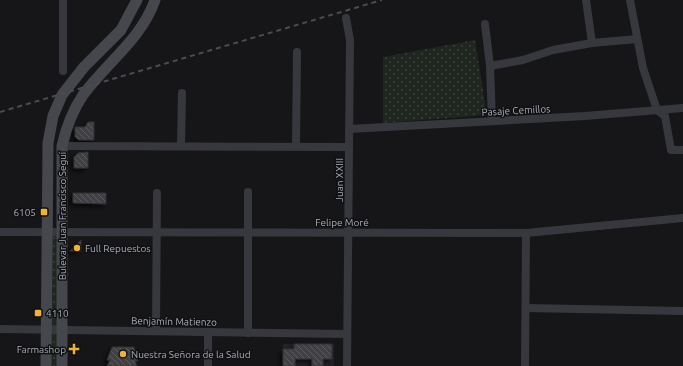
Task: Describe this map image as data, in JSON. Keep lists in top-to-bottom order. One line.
{"streets":{"main road":["Bulevar Juan Francisco Seguí"],"street":["Pasaje Cemillos","Juan XXIII","Felipe Moré","Benjamín Matienzo"]},"crossings":[["Pasaje Cemillos","Juan XXIII"],["Juan XXIII","Felipe Moré"],["Juan XXIII","Benjamín Matienzo"],["Bulevar Juan Francisco Seguí","Felipe Moré"],["Bulevar Juan Francisco Seguí","Benjamín Matienzo"]],"places":{"transit":["6105","4110"],"other":["Full Repuestos","Nuestra Señora de la Salud"],"health":["Farmashop"]}}
